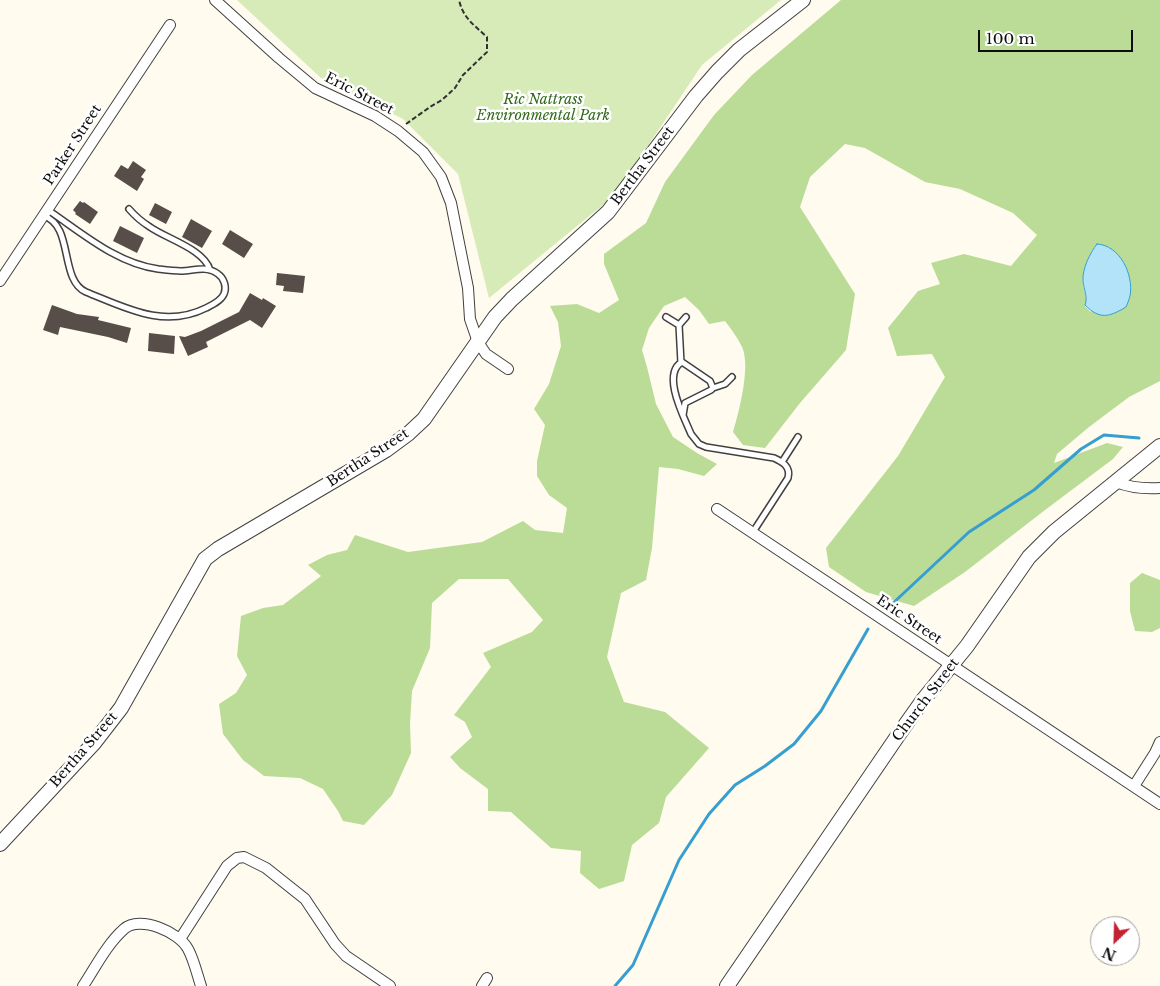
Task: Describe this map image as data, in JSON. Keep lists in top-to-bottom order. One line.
{"streets":{"street":["Eric Street","Parker Street","Bertha Street","Church Street"]},"crossings":[["Eric Street","Bertha Street"],["Eric Street","Church Street"]],"parks":["Ric Nattrass Environmental Park"],"scale_bar":"100 m","north":"bottom left"}
